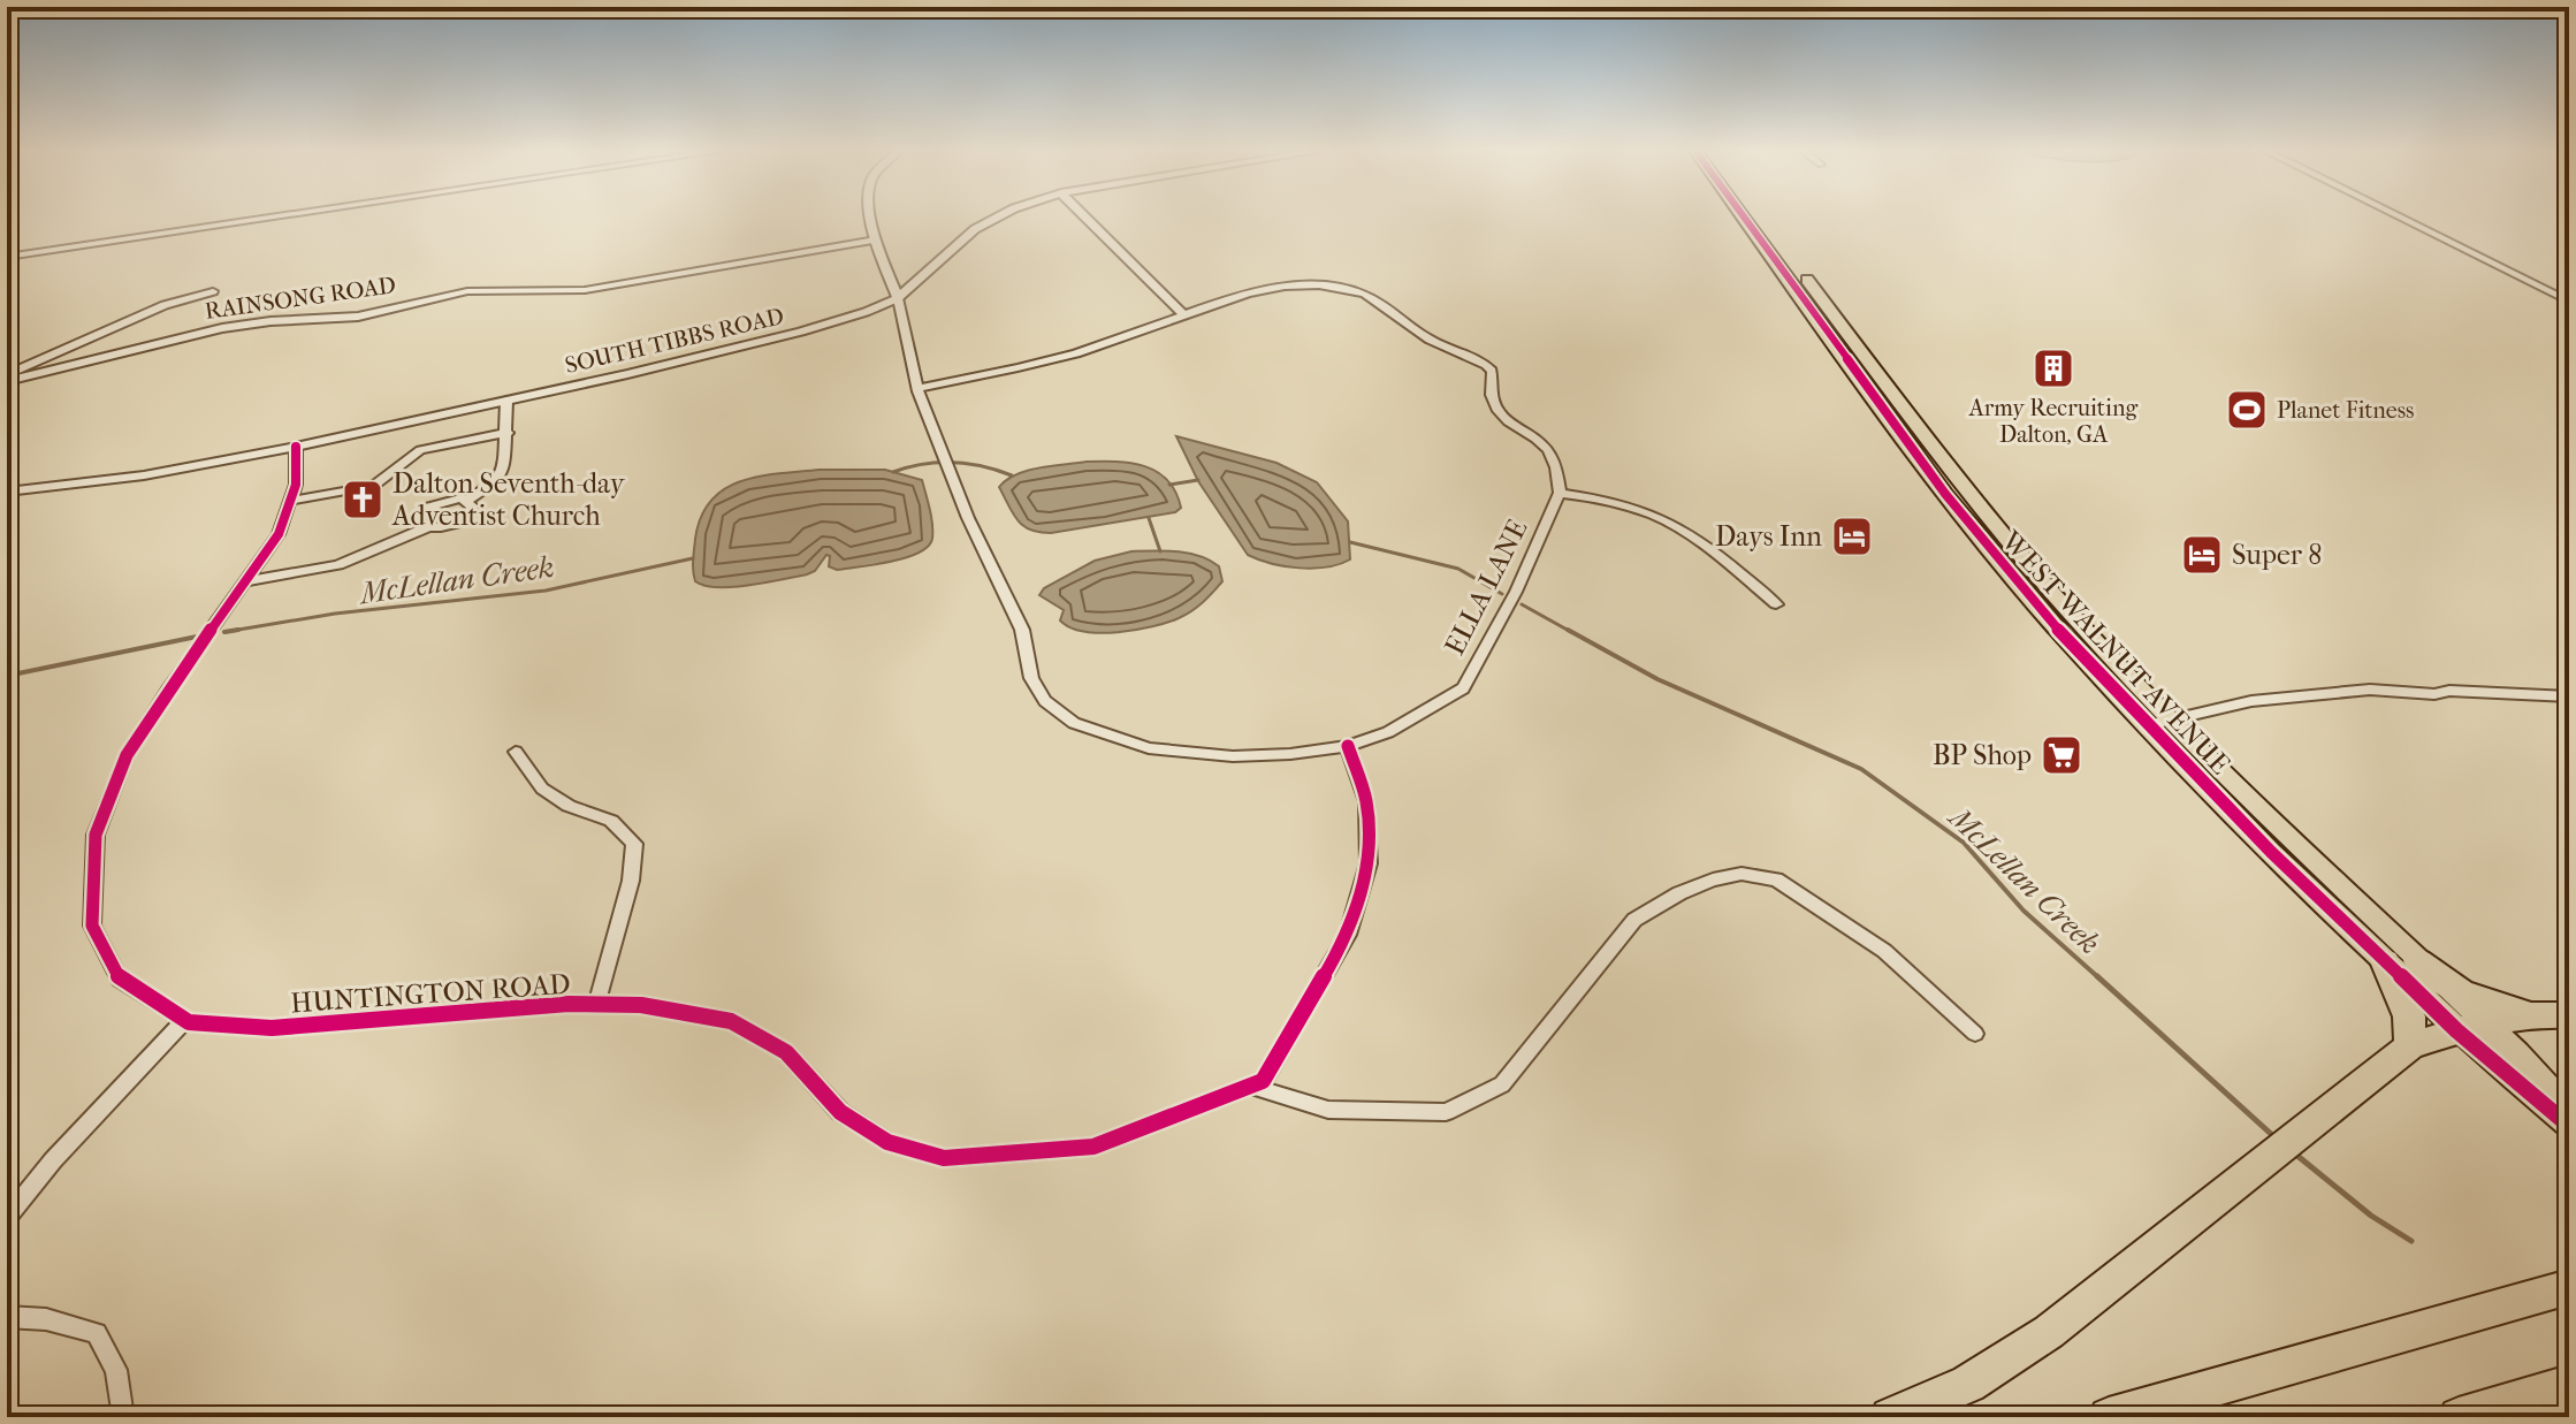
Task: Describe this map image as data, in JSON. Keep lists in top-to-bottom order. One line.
{"streets":{"main road":["WEST WALNUT AVENUE"],"street":["RAINSONG ROAD","SOUTH TIBBS ROAD","ELLA LANE","HUNTINGTON ROAD"]},"crossings":[["SOUTH TIBBS ROAD","ELLA LANE"],["SOUTH TIBBS ROAD","HUNTINGTON ROAD"],["ELLA LANE","HUNTINGTON ROAD"]],"water":["McLellan Creek"],"places":{"building":["Army Recruiting Dalton, GA"],"sports":["Planet Fitness"],"church":["Dalton Seventh-day Adventist Church"],"hotel":["Days Inn","Super 8"],"supermarket":["BP Shop"]}}
